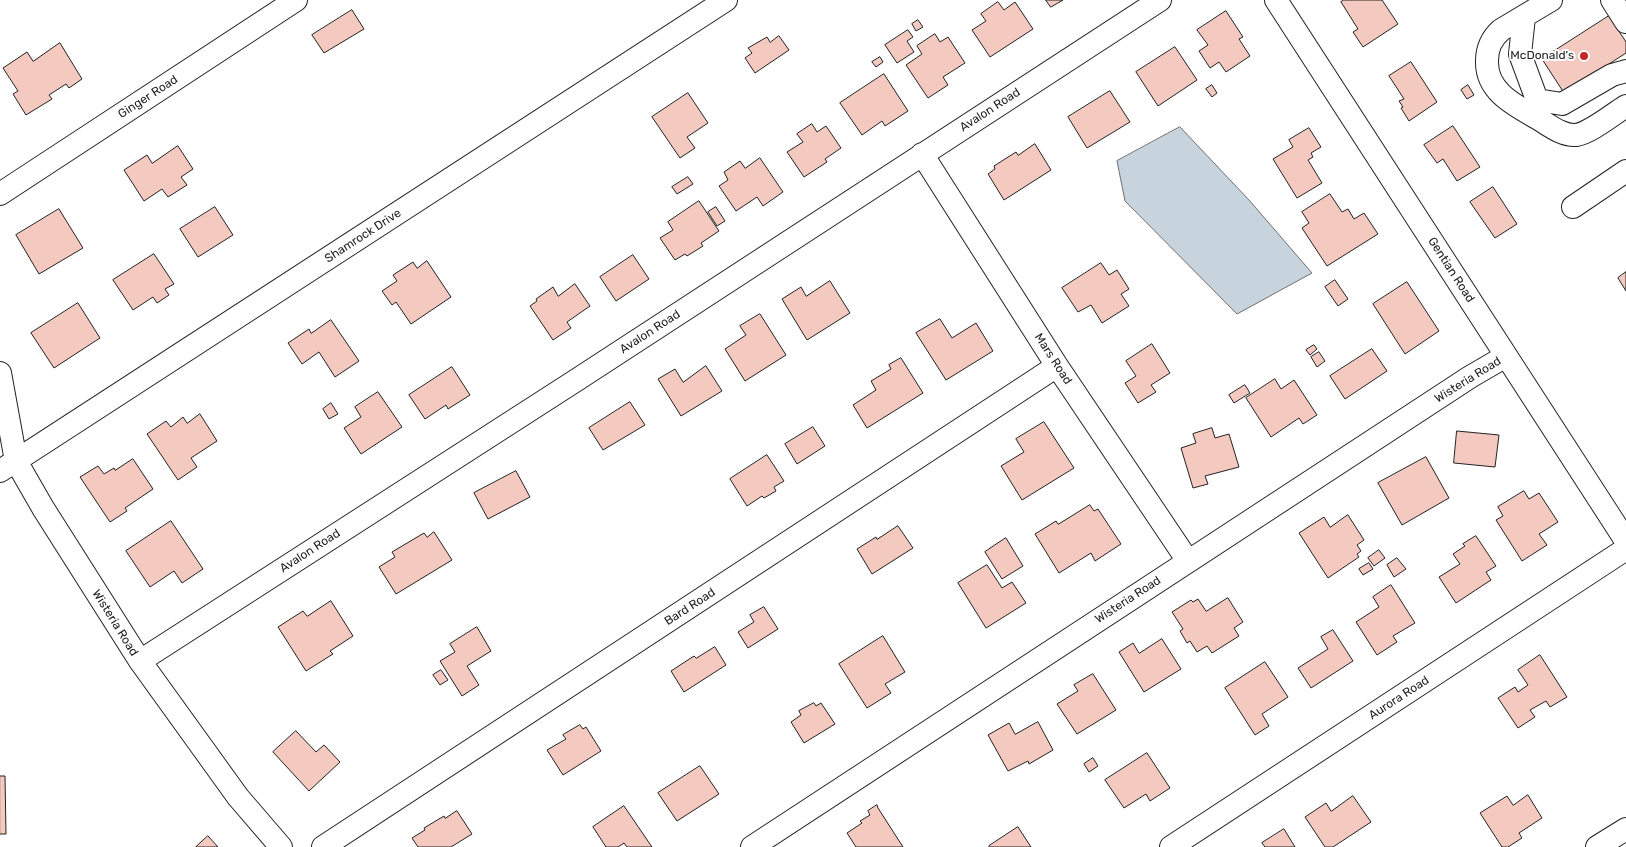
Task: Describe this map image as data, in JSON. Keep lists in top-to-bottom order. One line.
{"streets":{"street":["Ginger Road","Avalon Road","Shamrock Drive","Gentian Road","Mars Road","Wisteria Road","Bard Road","Aurora Road"]},"crossings":[["Avalon Road","Mars Road"],["Avalon Road","Wisteria Road"],["Shamrock Drive","Wisteria Road"],["Gentian Road","Wisteria Road"],["Mars Road","Wisteria Road"],["Mars Road","Bard Road"]],"places":["McDonald's"]}
